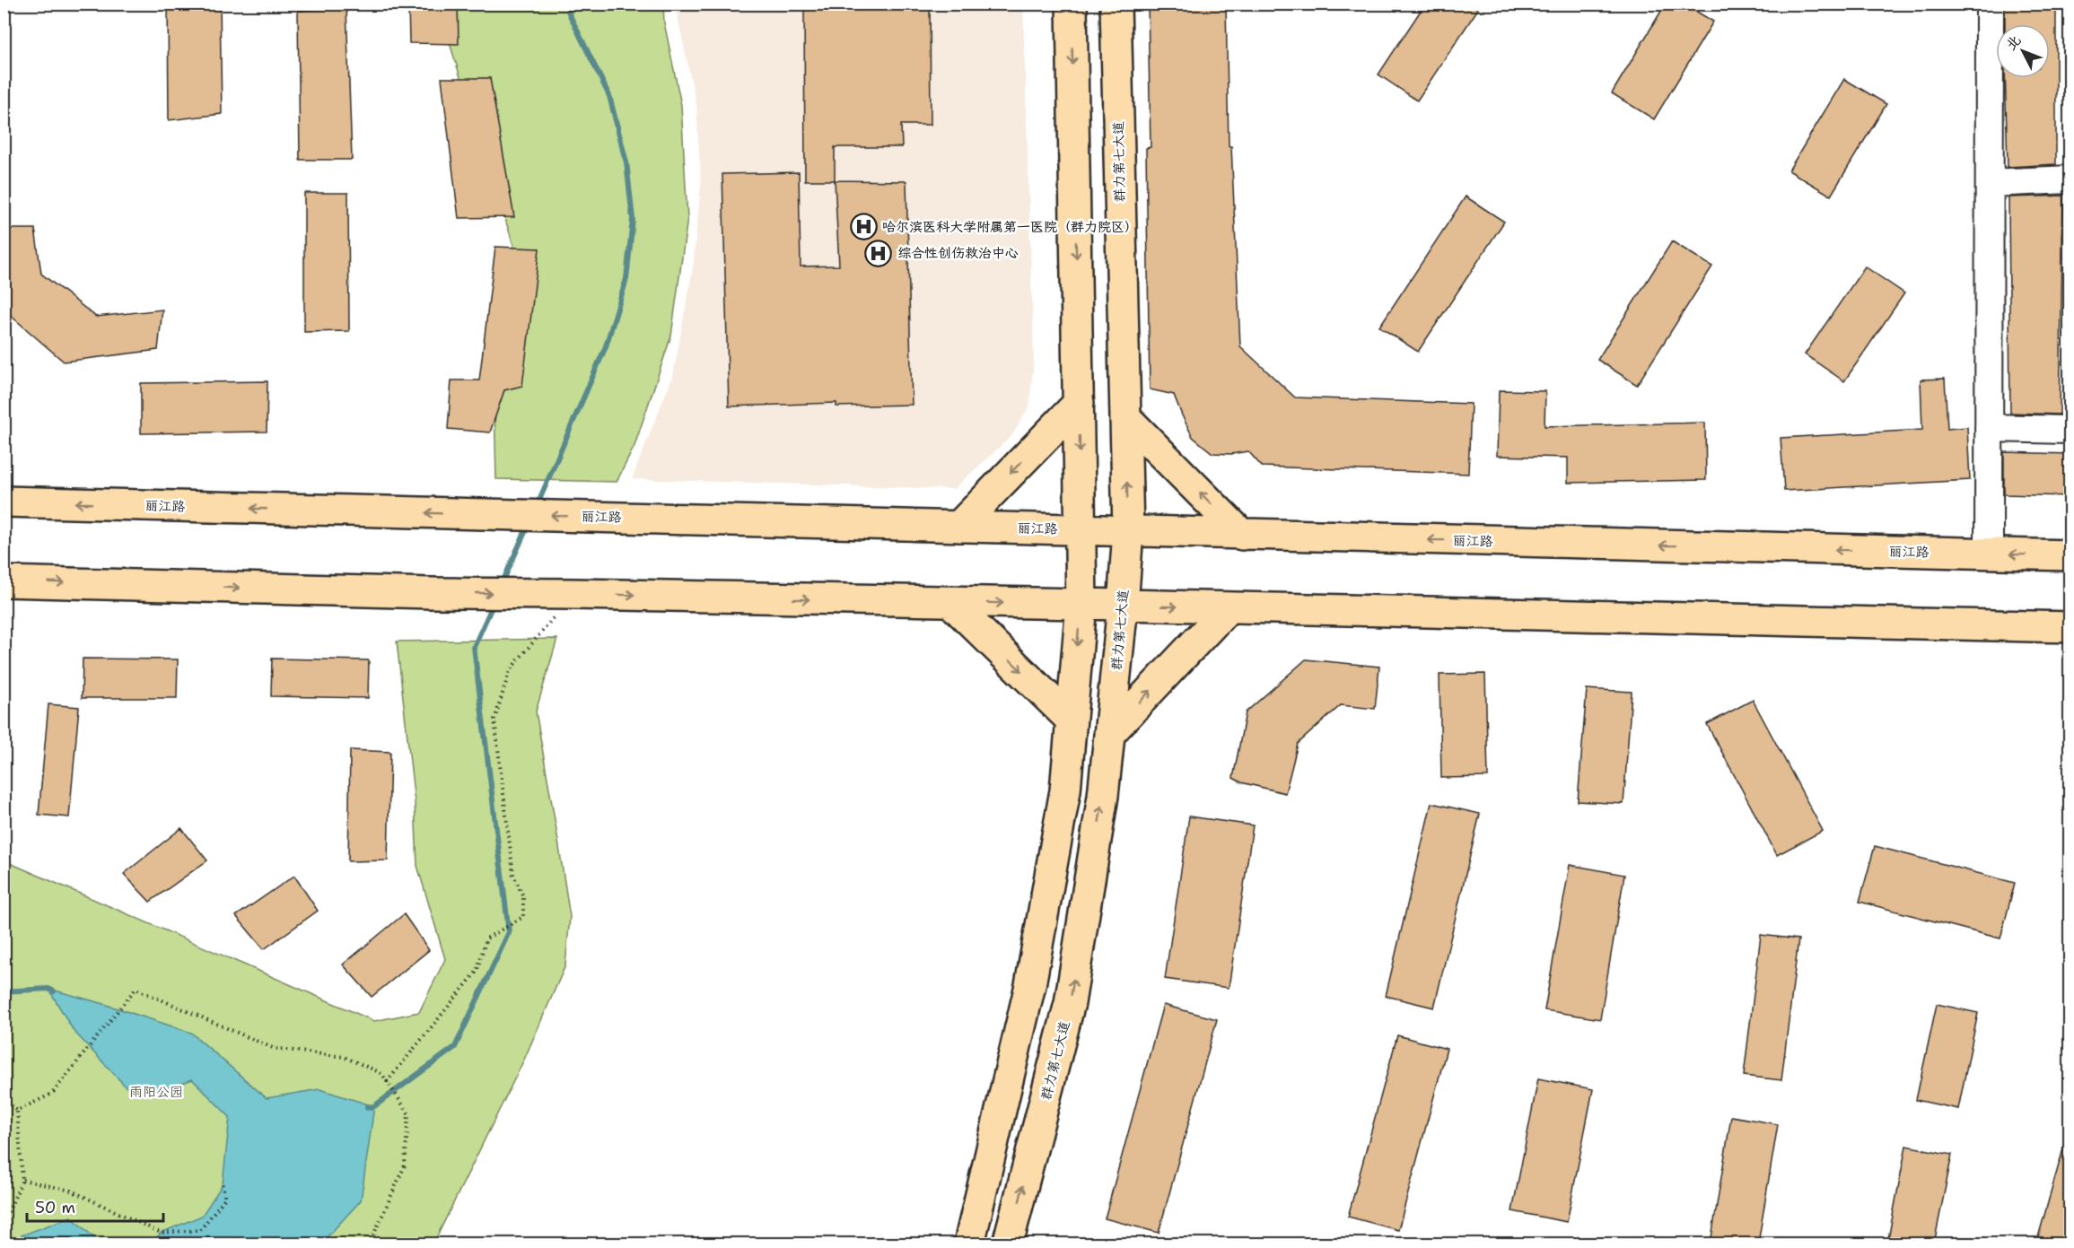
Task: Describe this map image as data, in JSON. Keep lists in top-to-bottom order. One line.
{"streets":{"main road":["群力第七大道","丽江路"]},"crossings":[["群力第七大道","丽江路"]],"parks":["雨阳公园"],"places":{"hospital":["哈尔滨医科大学附属第一医院（群力院区）","综合性创伤救治中心"]},"scale_bar":"50 m","north":"top left"}
